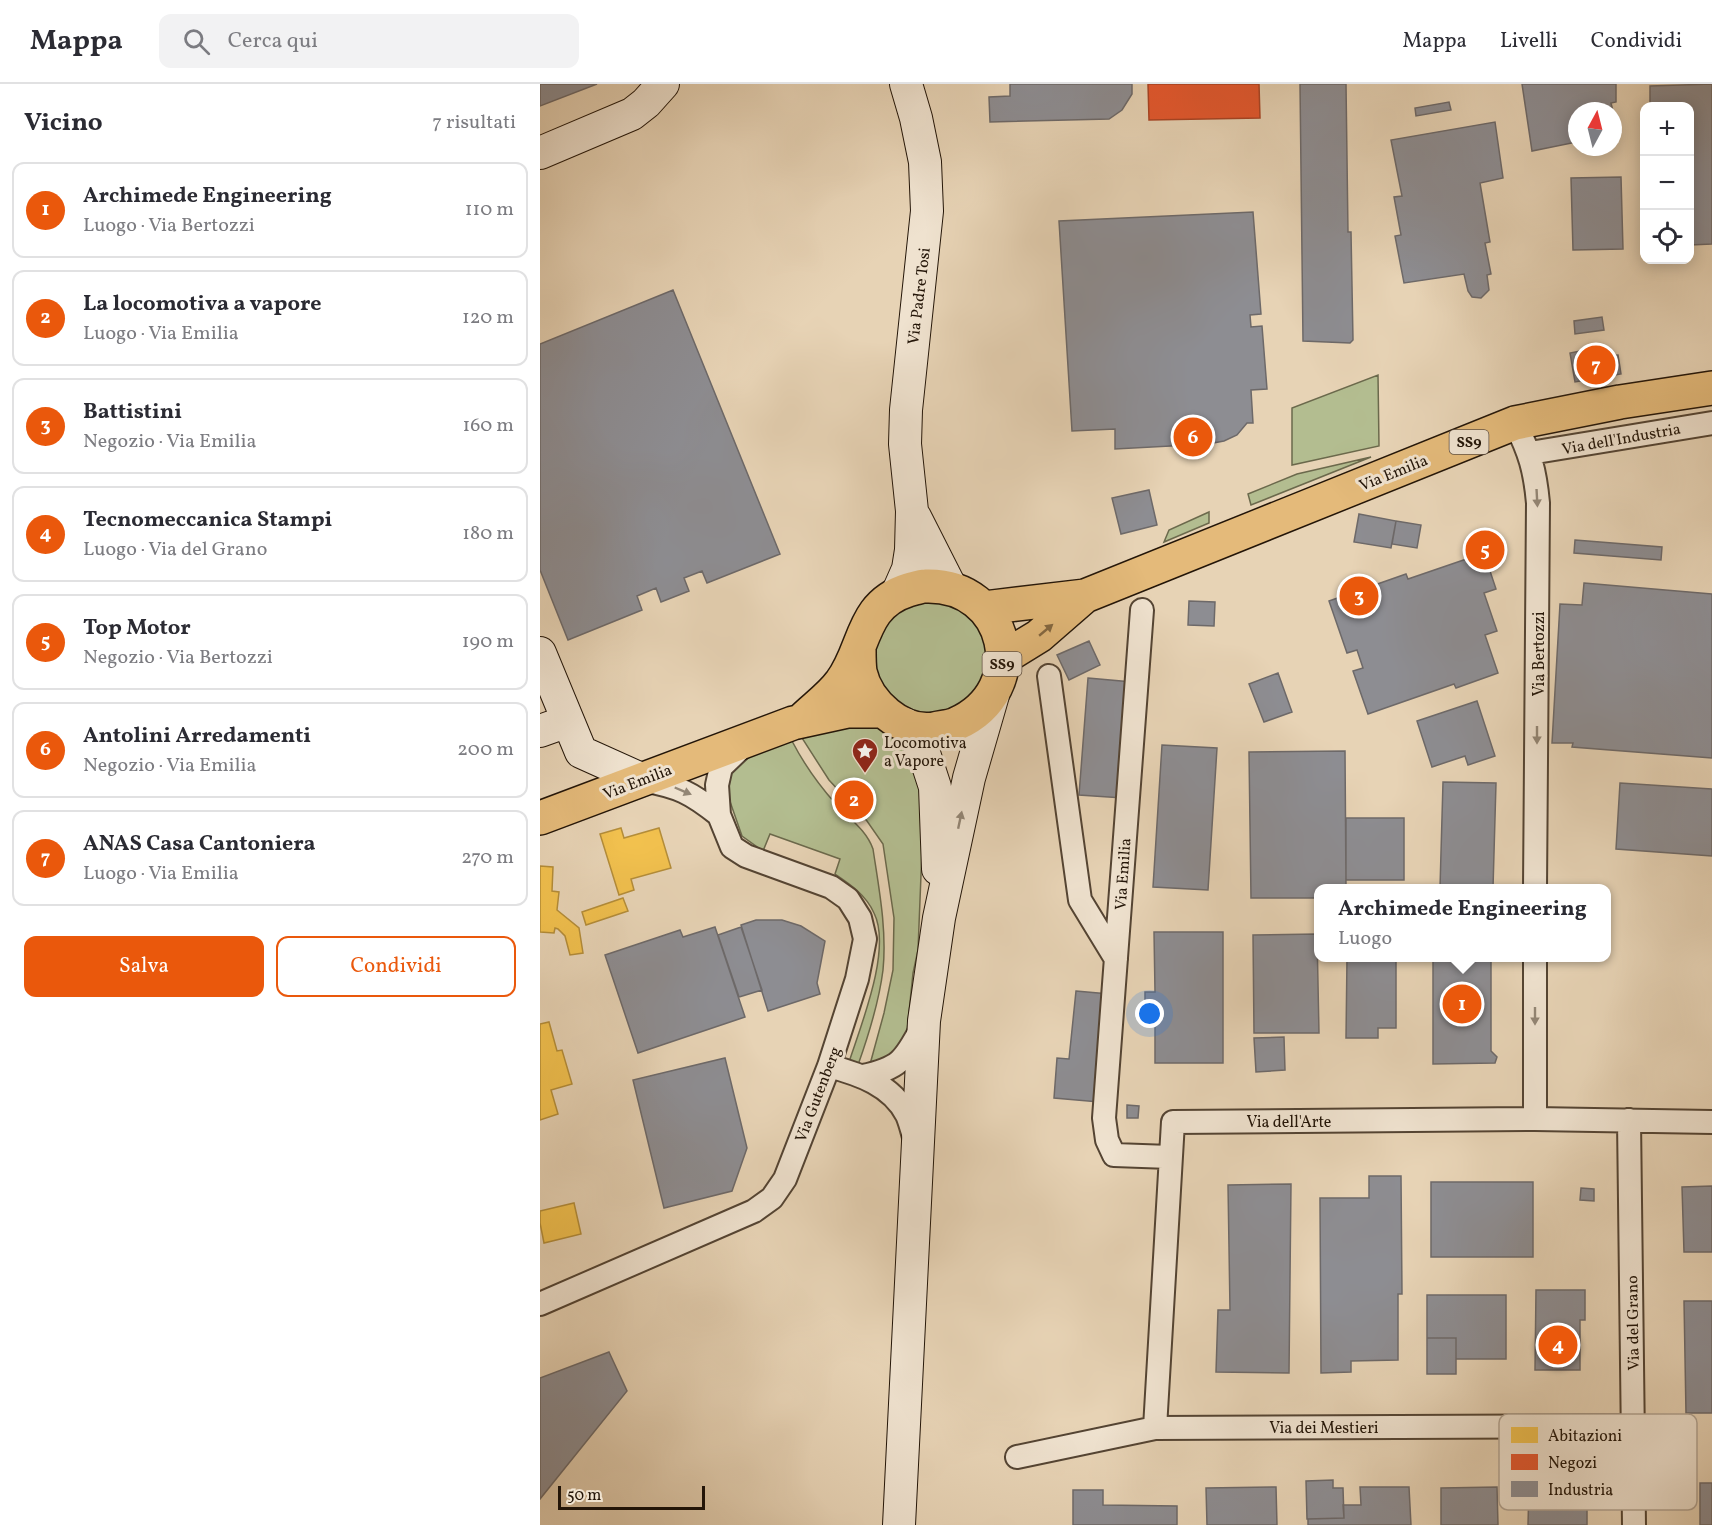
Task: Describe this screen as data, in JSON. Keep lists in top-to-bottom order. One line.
{"streets":{"main road":["Via Padre Tosi","SS9","Via Emilia"],"street":["Via dell'Industria","Via Bertozzi","Via Gutenberg","Via dell'Arte","Via del Grano","Via dei Mestieri"]},"crossings":[["Via Padre Tosi","Via Emilia"],["Via dell'Industria","Via Bertozzi"],["Via Emilia","Via Bertozzi"],["Via Emilia","Via Gutenberg"],["Via Emilia","Via dell'Arte"],["Via dell'Arte","Via del Grano"],["Via dell'Arte","Via dei Mestieri"]],"one_way":["Via Bertozzi"],"places":{"place":["Locomotiva a Vapore"]},"legend":["Abitazioni","Negozi","Industria"],"scale_bar":"50 m","north":"top","page":{"header":"Mappa","search":"Cerca qui","nav":["Mappa","Livelli","Condividi"],"heading":["Vicino","7 risultati"],"map_buttons":["+","−"],"list":[{"mark":"1","name":"Archimede Engineering","note":"Luogo · Via Bertozzi","value":"110 m"},{"mark":"2","name":"La locomotiva a vapore","note":"Luogo · Via Emilia","value":"120 m"},{"mark":"3","name":"Battistini","note":"Negozio · Via Emilia","value":"160 m"},{"mark":"4","name":"Tecnomeccanica Stampi","note":"Luogo · Via del Grano","value":"180 m"},{"mark":"5","name":"Top Motor","note":"Negozio · Via Bertozzi","value":"190 m"},{"mark":"6","name":"Antolini Arredamenti","note":"Negozio · Via Emilia","value":"200 m"},{"mark":"7","name":"ANAS Casa Cantoniera","note":"Luogo · Via Emilia","value":"270 m"}],"pins":["7","6","5","3","2","1","4"],"popup":["Archimede Engineering","Luogo"],"buttons":["Salva","Condividi"],"scale":"50 m"}}
